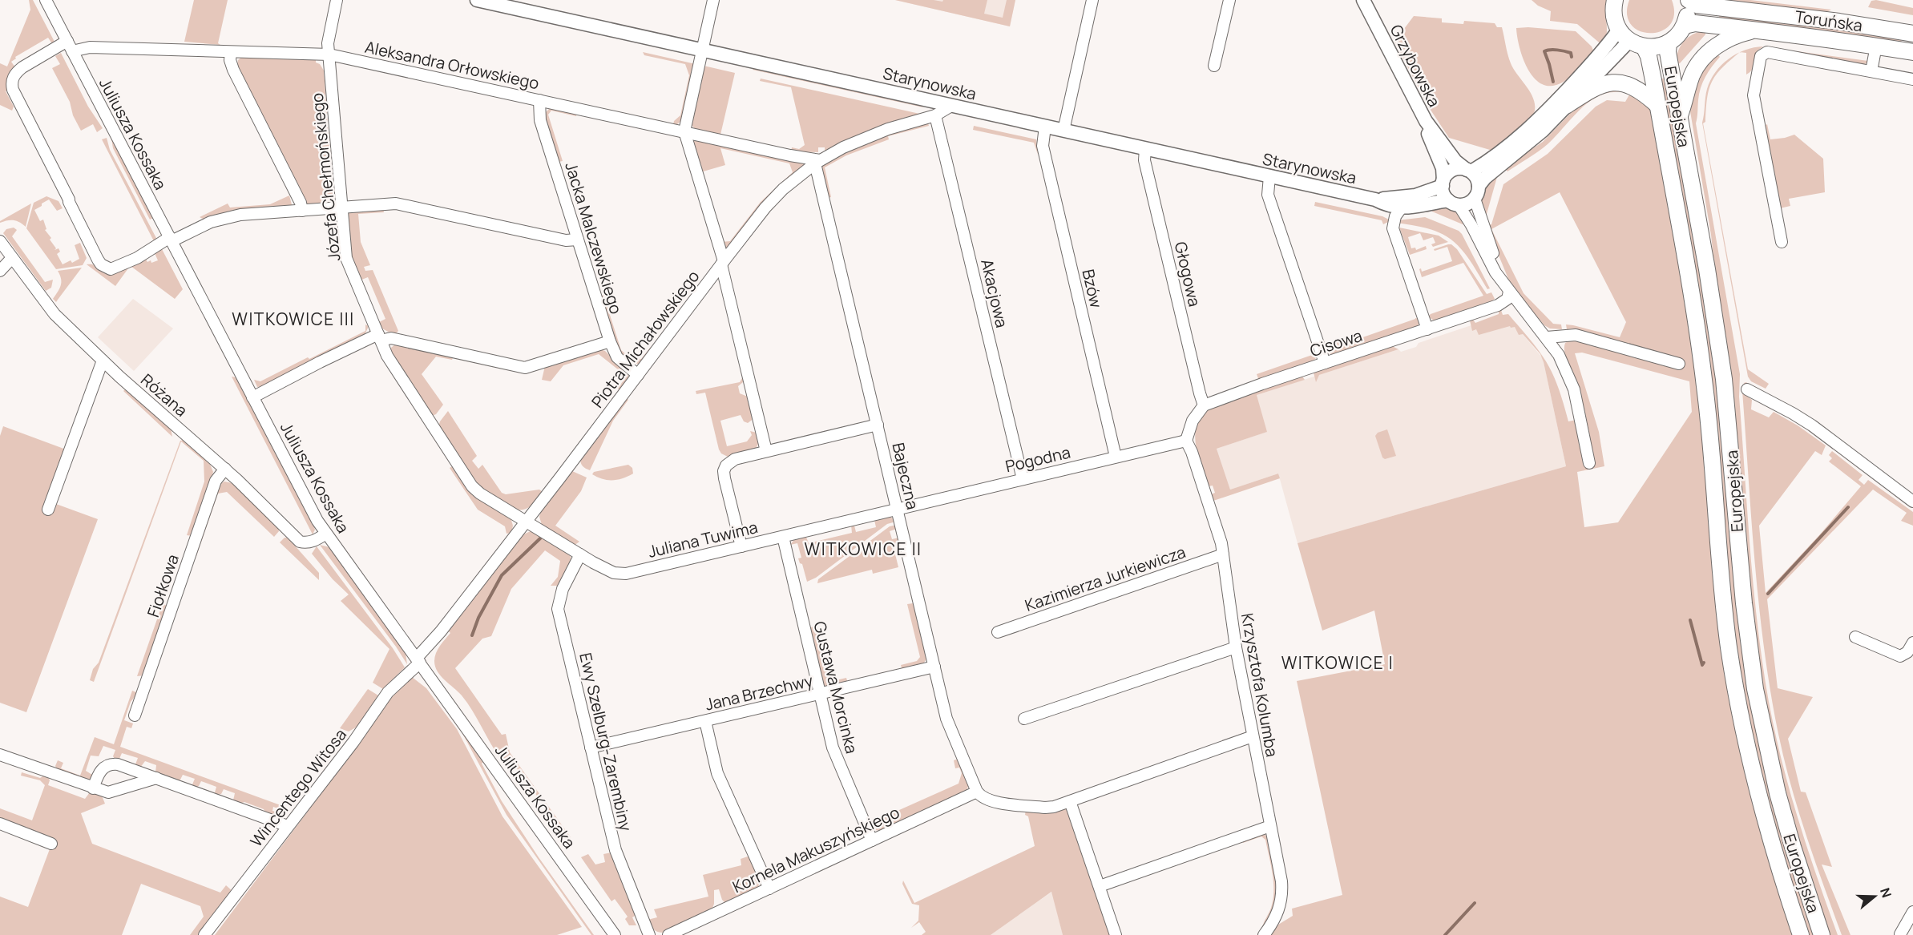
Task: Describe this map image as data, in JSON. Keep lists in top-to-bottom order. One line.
{"streets":{"main road":["Toruńska","Europejska"],"street":["Aleksandra Orłowskiego","Grzybowska","Starynowska","Juliusza Kossaka","Józefa Chełmońskiego","Jacka Malczewskiego","Głogowa","Bzów","Akacjowa","Piotra Michałowskiego","Cisowa","Różana","Pogodna","Bajeczna","Juliana Tuwima","Kazimierza Jurkiewicza","Fiołkowa","Krzysztofa Kolumba","Gustawa Morcinka","Jana Brzechwy","Ewy Szelburg-Zarembiny","Wincentego Witosa","Kornela Makuszyńskiego"]},"crossings":[["Aleksandra Orłowskiego","Juliusza Kossaka"],["Aleksandra Orłowskiego","Józefa Chełmońskiego"],["Aleksandra Orłowskiego","Jacka Malczewskiego"],["Aleksandra Orłowskiego","Piotra Michałowskiego"],["Aleksandra Orłowskiego","Bajeczna"],["Grzybowska","Starynowska"],["Starynowska","Głogowa"],["Starynowska","Bzów"],["Starynowska","Piotra Michałowskiego"],["Juliusza Kossaka","Piotra Michałowskiego"],["Juliusza Kossaka","Różana"],["Juliusza Kossaka","Wincentego Witosa"],["Józefa Chełmońskiego","Piotra Michałowskiego"],["Józefa Chełmońskiego","Juliana Tuwima"],["Jacka Malczewskiego","Piotra Michałowskiego"],["Głogowa","Cisowa"],["Bzów","Pogodna"],["Akacjowa","Piotra Michałowskiego"],["Akacjowa","Pogodna"],["Piotra Michałowskiego","Bajeczna"],["Piotra Michałowskiego","Juliana Tuwima"],["Piotra Michałowskiego","Wincentego Witosa"],["Różana","Fiołkowa"],["Pogodna","Bajeczna"],["Pogodna","Juliana Tuwima"],["Pogodna","Krzysztofa Kolumba"],["Bajeczna","Juliana Tuwima"],["Bajeczna","Jana Brzechwy"],["Bajeczna","Kornela Makuszyńskiego"],["Juliana Tuwima","Gustawa Morcinka"],["Juliana Tuwima","Ewy Szelburg-Zarembiny"],["Kazimierza Jurkiewicza","Krzysztofa Kolumba"],["Gustawa Morcinka","Jana Brzechwy"],["Gustawa Morcinka","Kornela Makuszyńskiego"],["Jana Brzechwy","Ewy Szelburg-Zarembiny"]],"districts":["WITKOWICE III","WITKOWICE II","WITKOWICE I"],"north":"right"}
